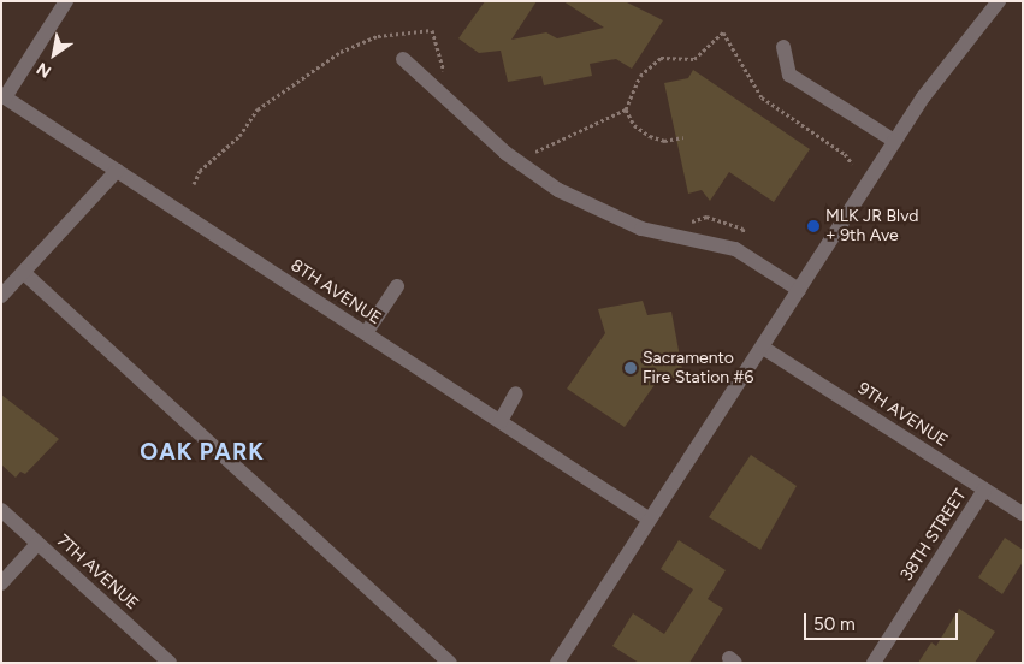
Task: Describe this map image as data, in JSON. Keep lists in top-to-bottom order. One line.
{"streets":{"street":["8TH AVENUE","9TH AVENUE","38TH STREET","7TH AVENUE"]},"crossings":[["9TH AVENUE","38TH STREET"]],"districts":["OAK PARK"],"places":["MLK JR Blvd + 9th Ave","Sacramento Fire Station #6"],"scale_bar":"50 m","north":"bottom left"}
